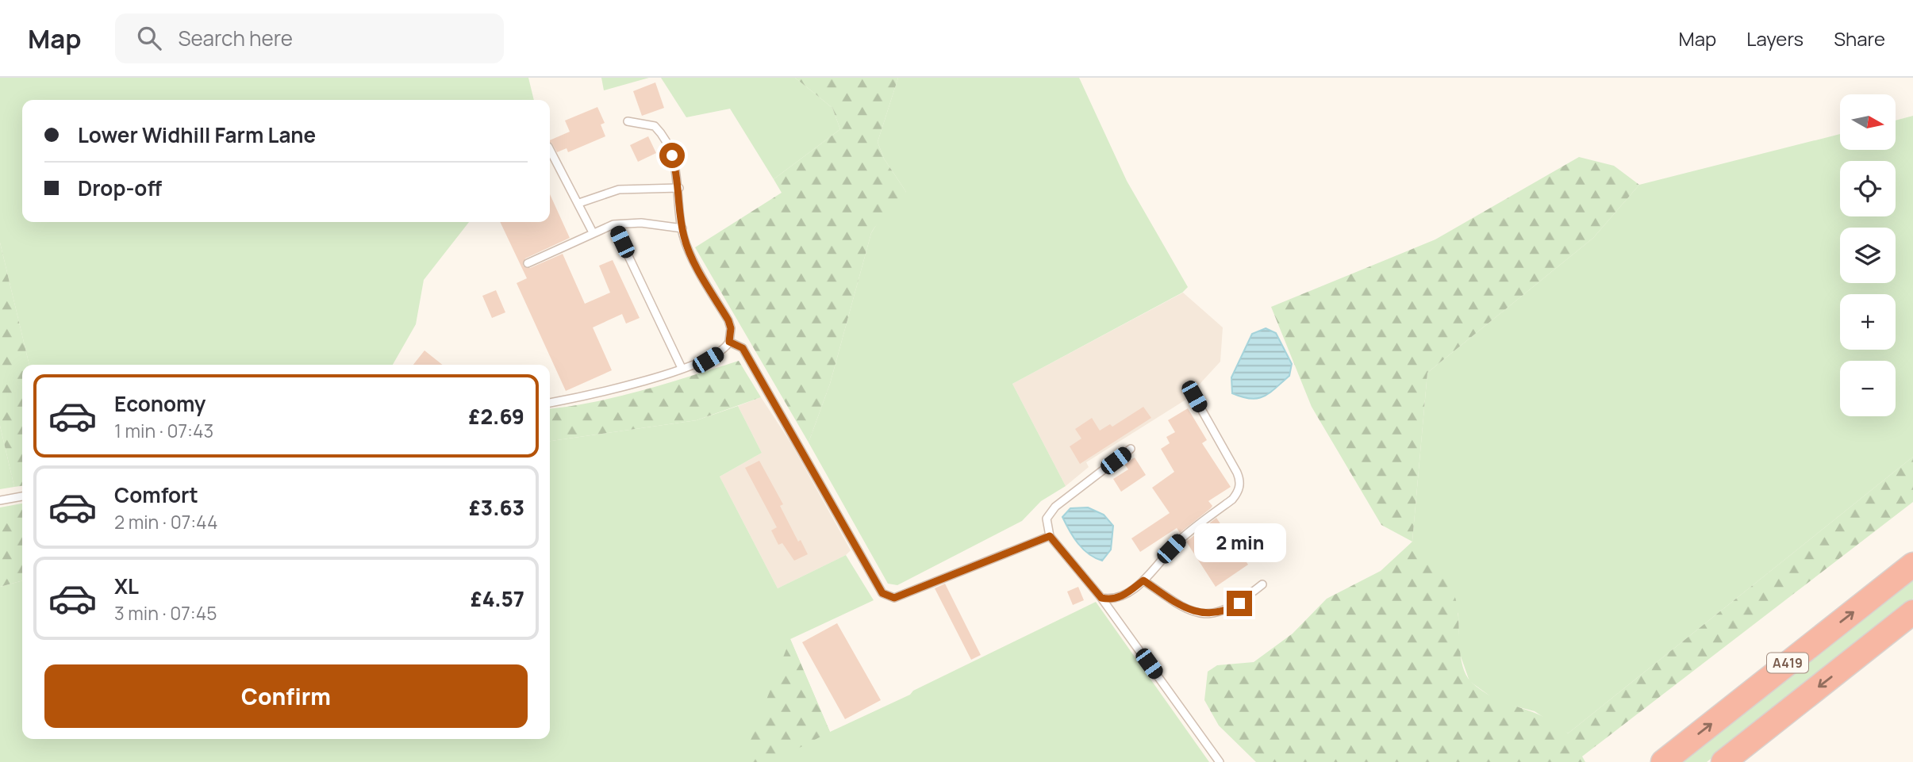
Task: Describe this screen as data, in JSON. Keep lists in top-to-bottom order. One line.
{"streets":{"highway":["A419"]},"north":"right","page":{"header":"Map","search":"Search here","nav":["Map","Layers","Share"],"map_buttons":["+","−"],"banner":["Lower Widhill Farm Lane","Drop-off"],"list":[{"name":"Economy","note":"1 min · 07:43","value":"£2.69"},{"name":"Comfort","note":"2 min · 07:44","value":"£3.63"},{"name":"XL","note":"3 min · 07:45","value":"£4.57"}],"bubble":"2 min","buttons":"Confirm"}}
